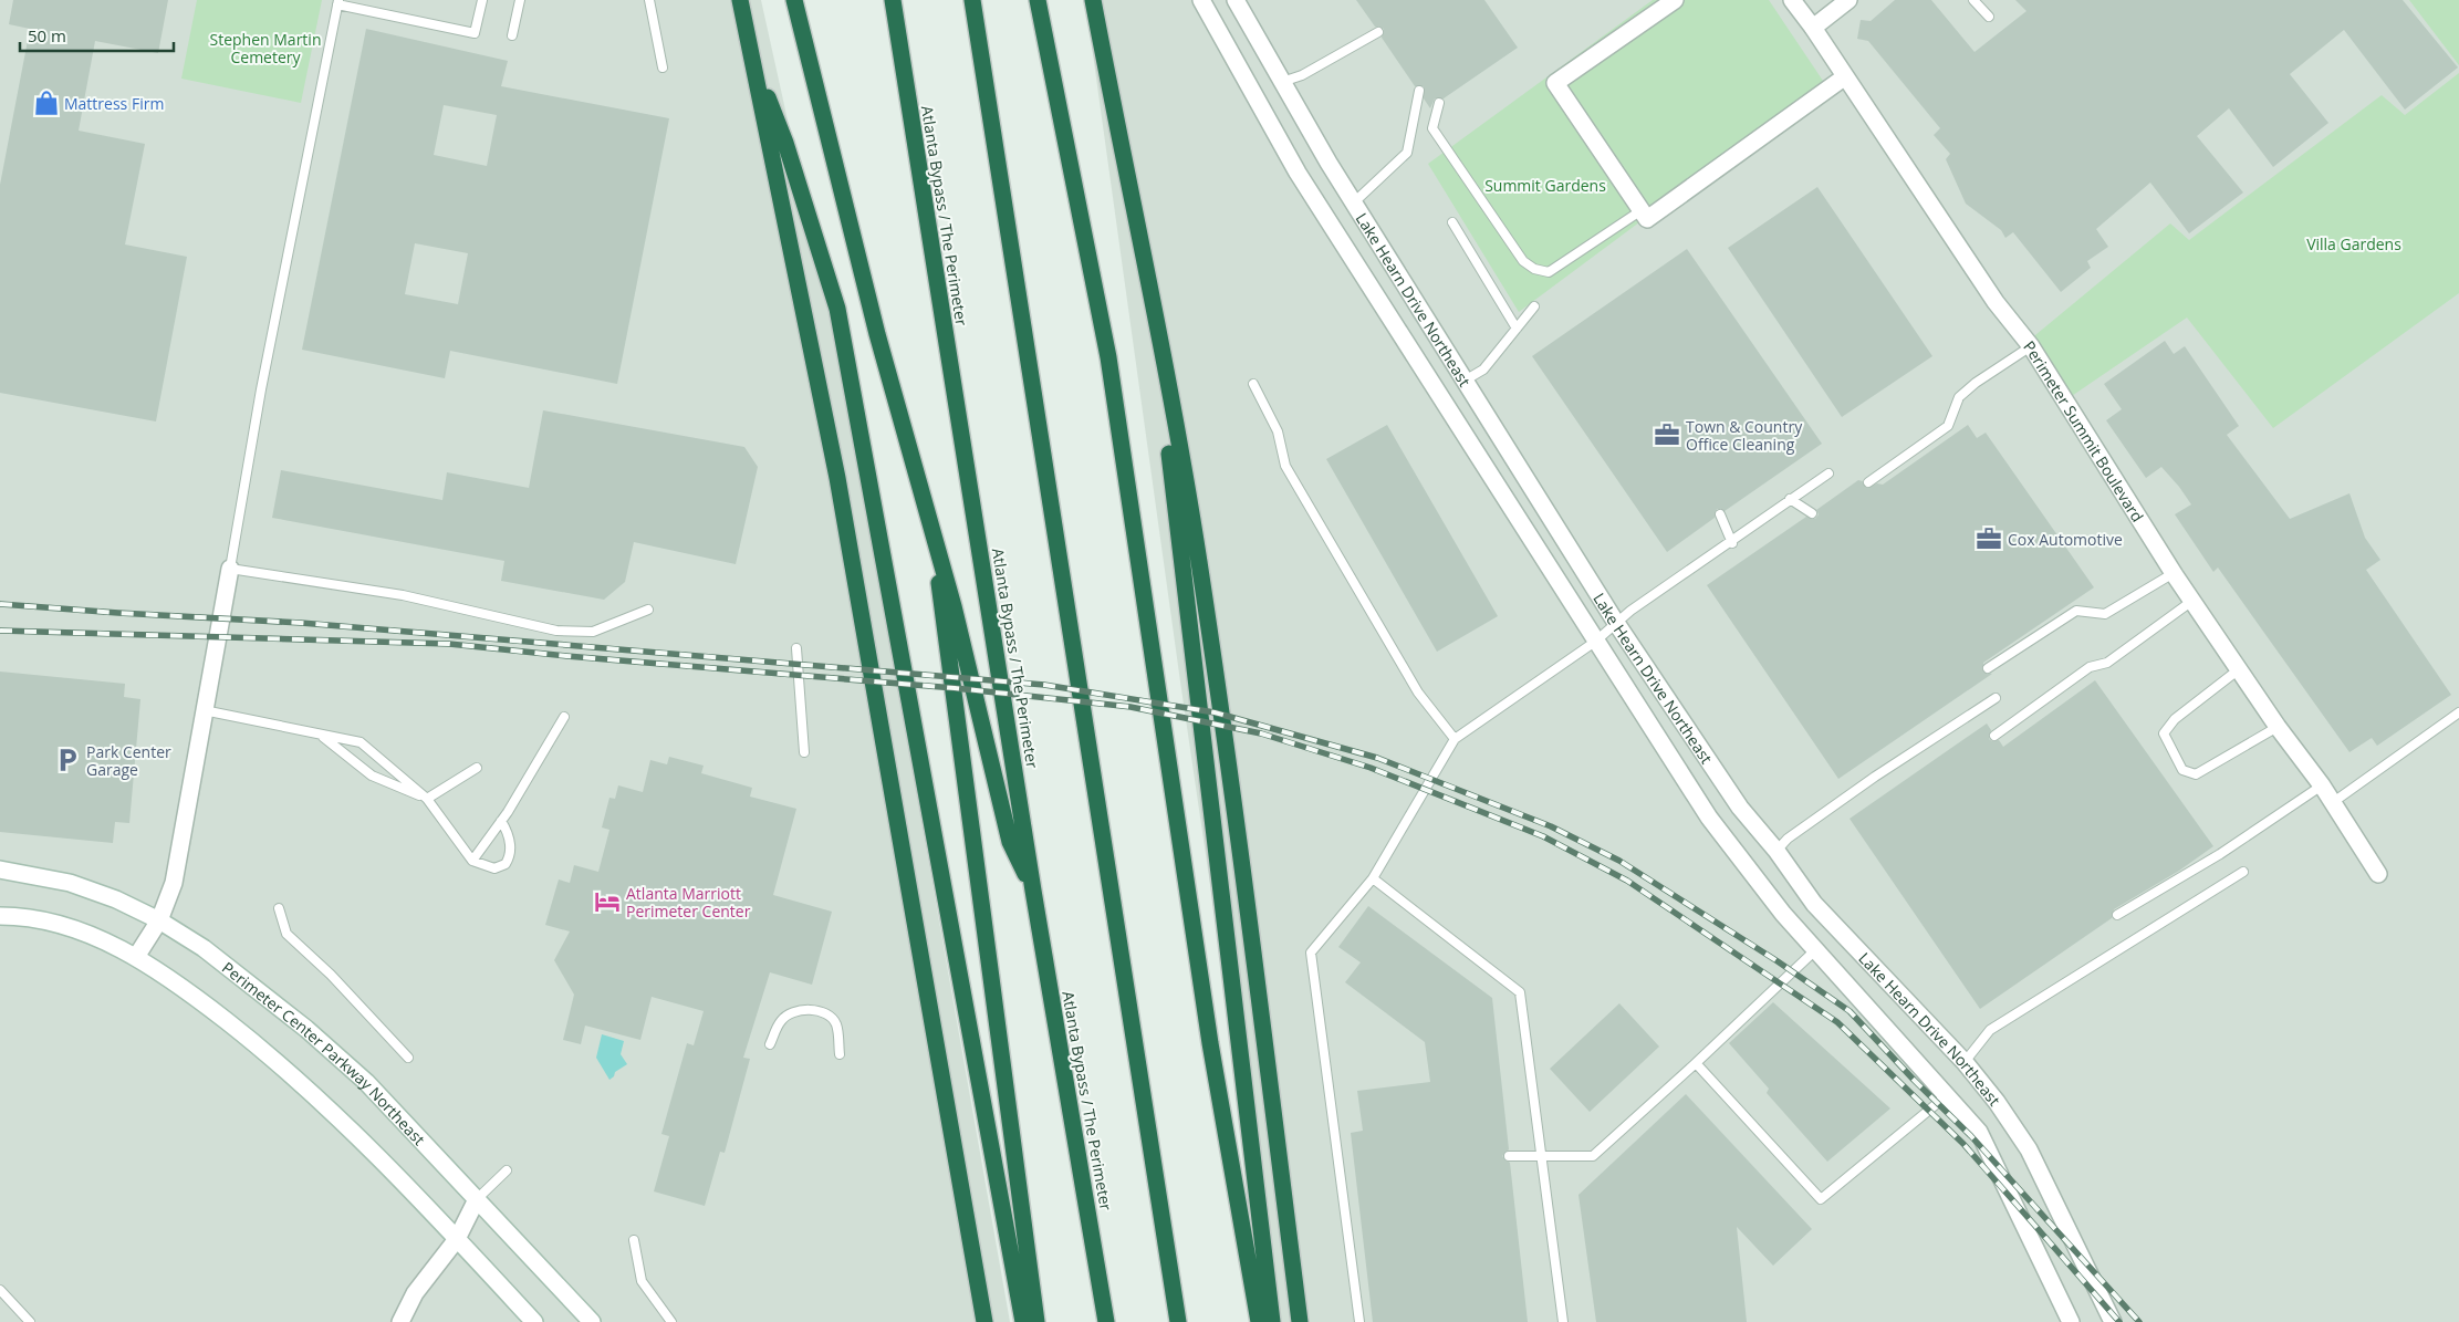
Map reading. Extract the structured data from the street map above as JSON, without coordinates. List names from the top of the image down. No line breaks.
{"streets":{"highway":["Atlanta Bypass / The Perimeter"],"street":["Lake Hearn Drive Northeast","Perimeter Summit Boulevard","Perimeter Center Parkway Northeast"]},"parks":["Stephen Martin Cemetery","Summit Gardens","Villa Gardens"],"places":{"shop":["Mattress Firm"],"office":["Town & Country Office Cleaning","Cox Automotive"],"parking":["Park Center Garage"],"hotel":["Atlanta Marriott Perimeter Center"]},"scale_bar":"50 m"}
